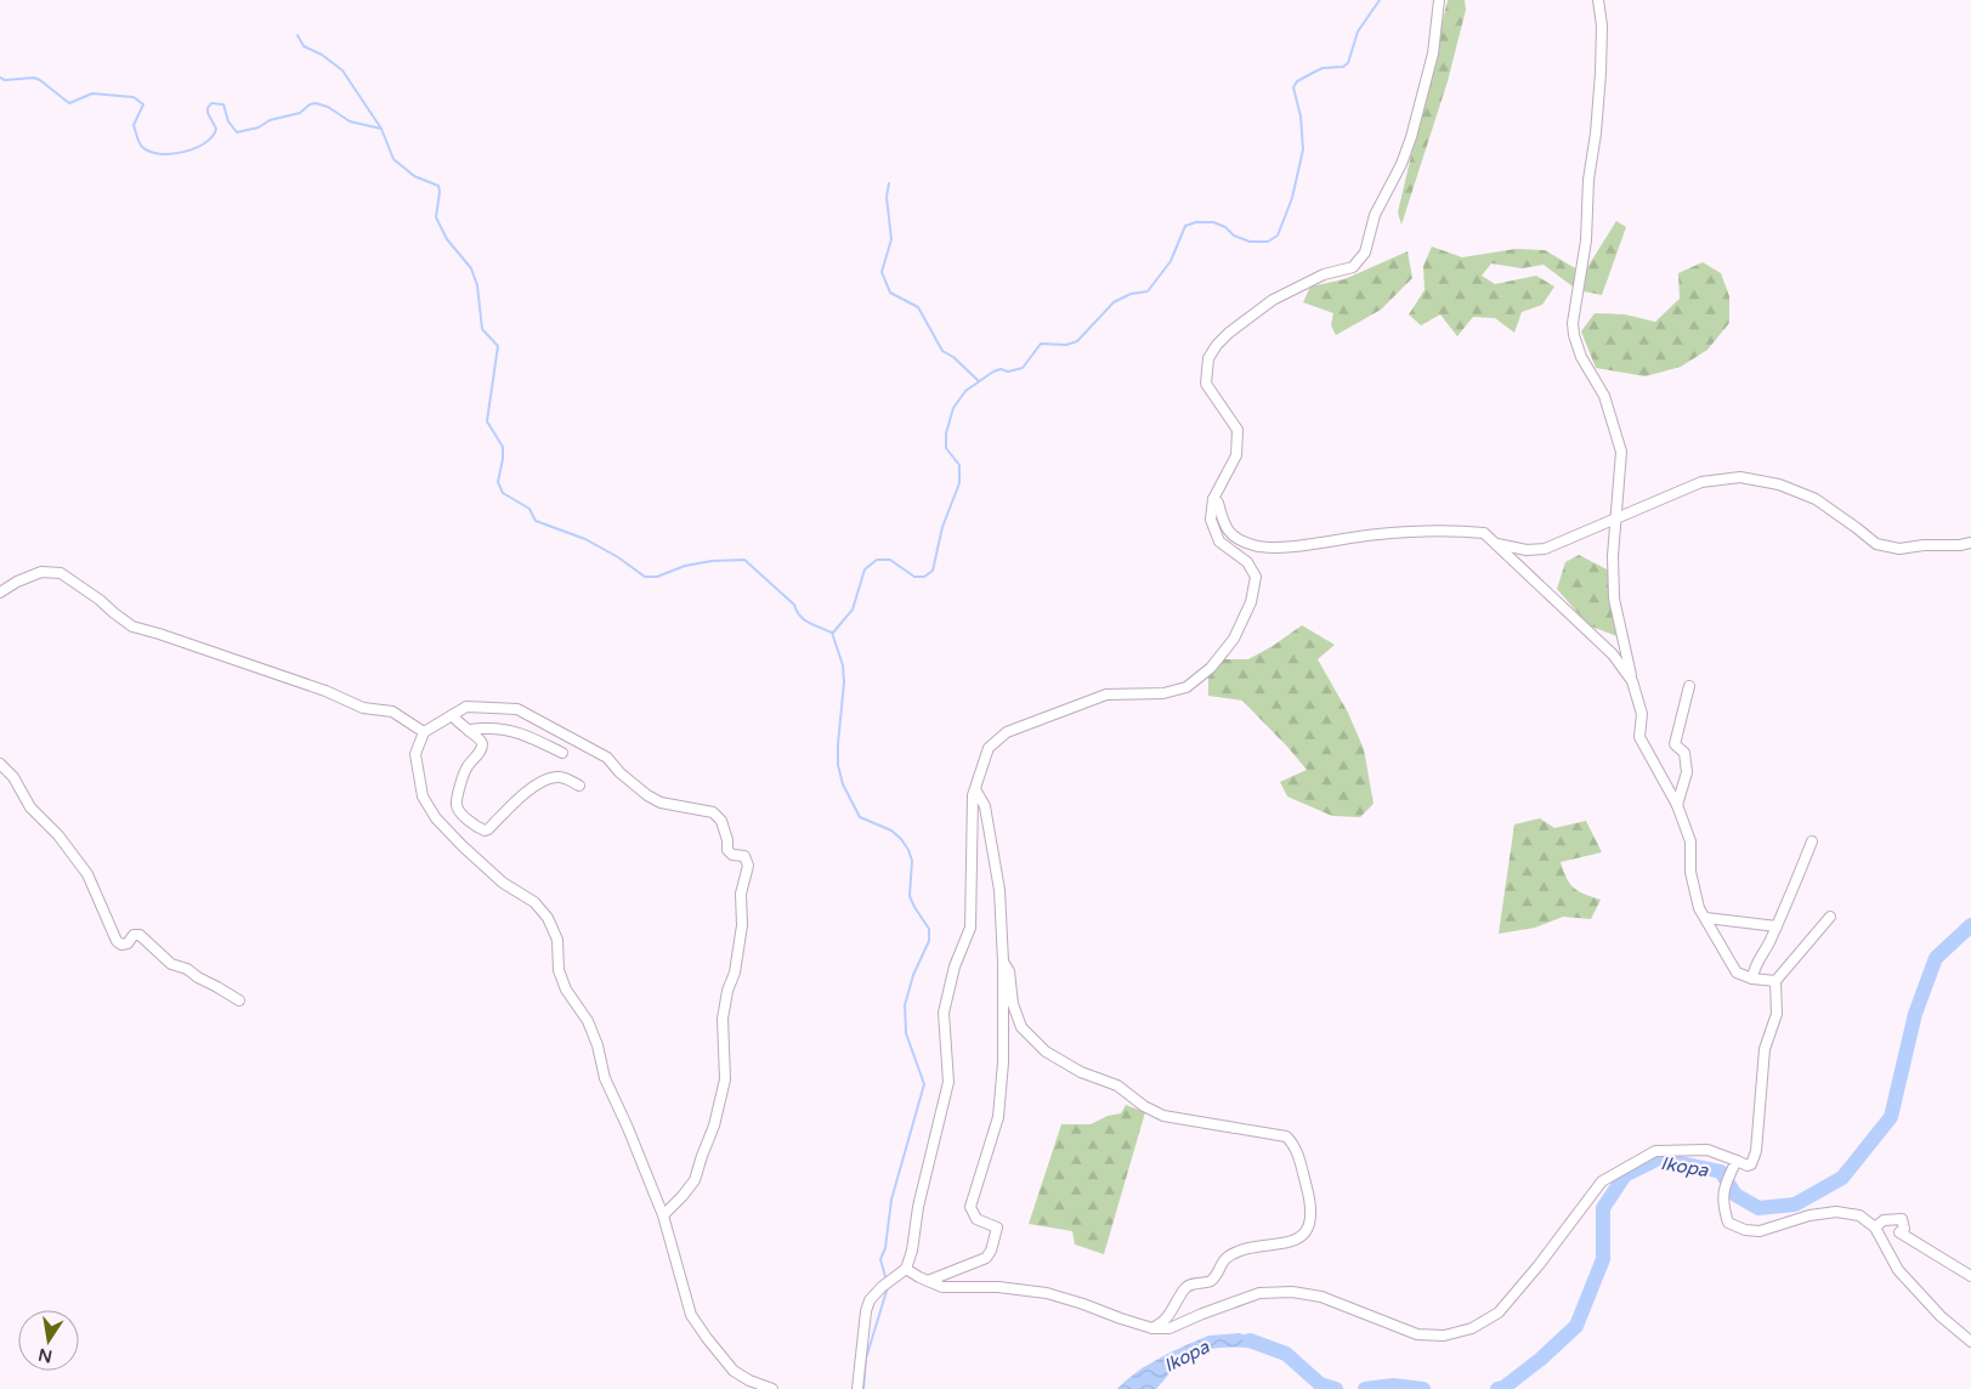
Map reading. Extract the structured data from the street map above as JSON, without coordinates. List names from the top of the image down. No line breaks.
{"water":["Ikopa"],"north":"bottom"}
